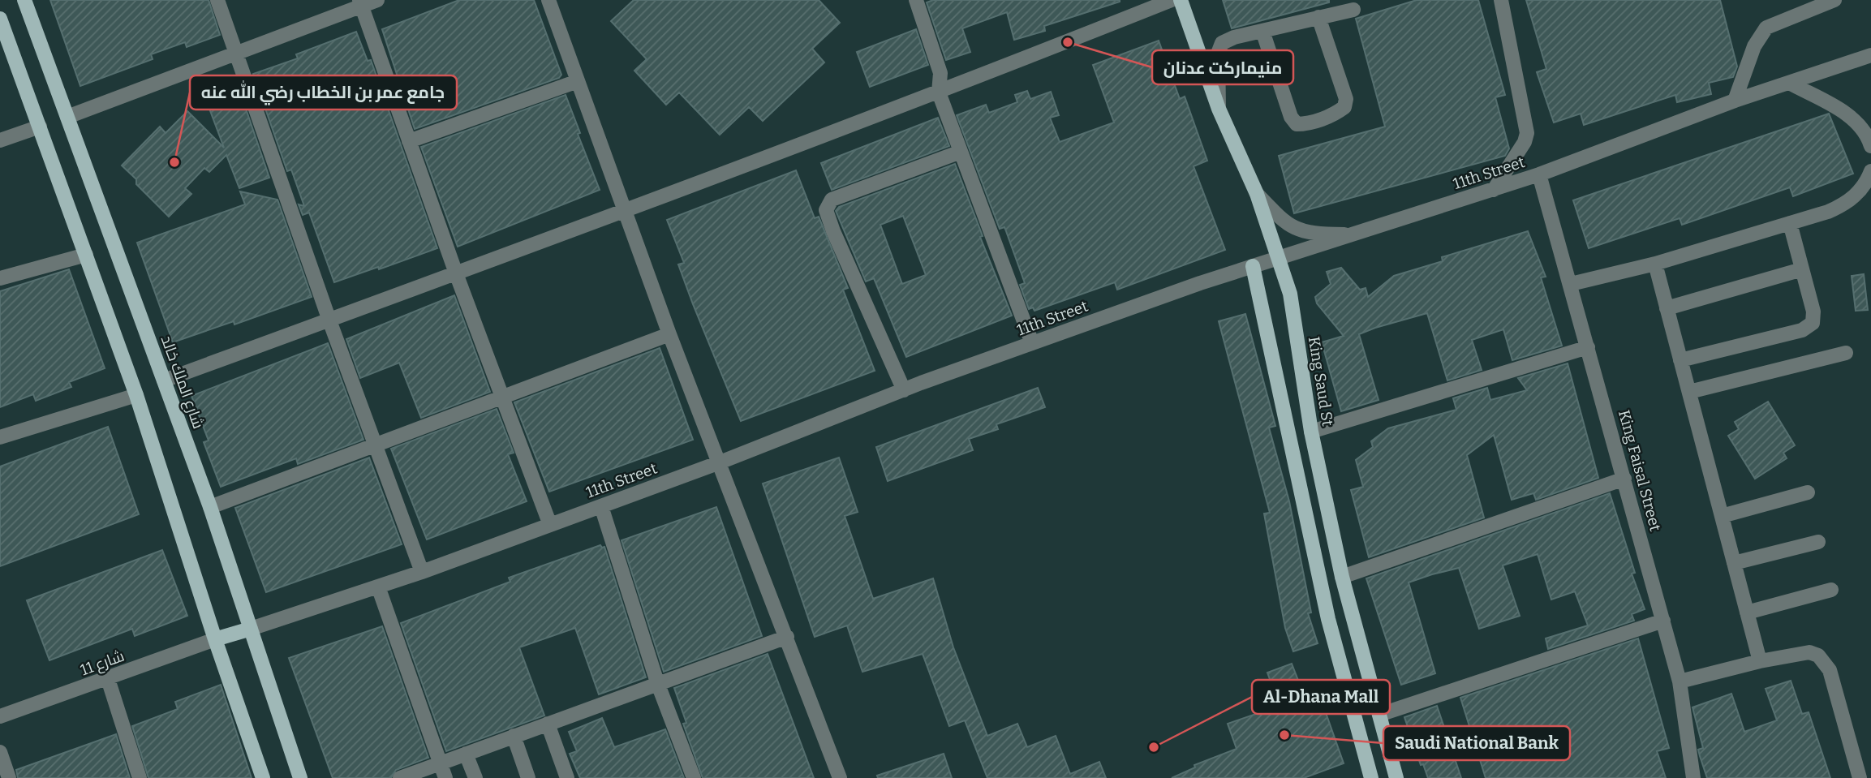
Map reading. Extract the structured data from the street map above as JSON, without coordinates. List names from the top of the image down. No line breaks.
{"streets":{"main road":["King Saud St","شارع الملك خالد"],"street":["11th Street","King Faisal Street","شارع 11"]},"crossings":[["11th Street","King Saud St"],["11th Street","شارع الملك خالد"],["11th Street","King Faisal Street"]],"places":["منيماركت عدنان","جامع عمر بن الخطاب رضي الله عنه","Saudi National Bank","Al-Dhana Mall"]}
